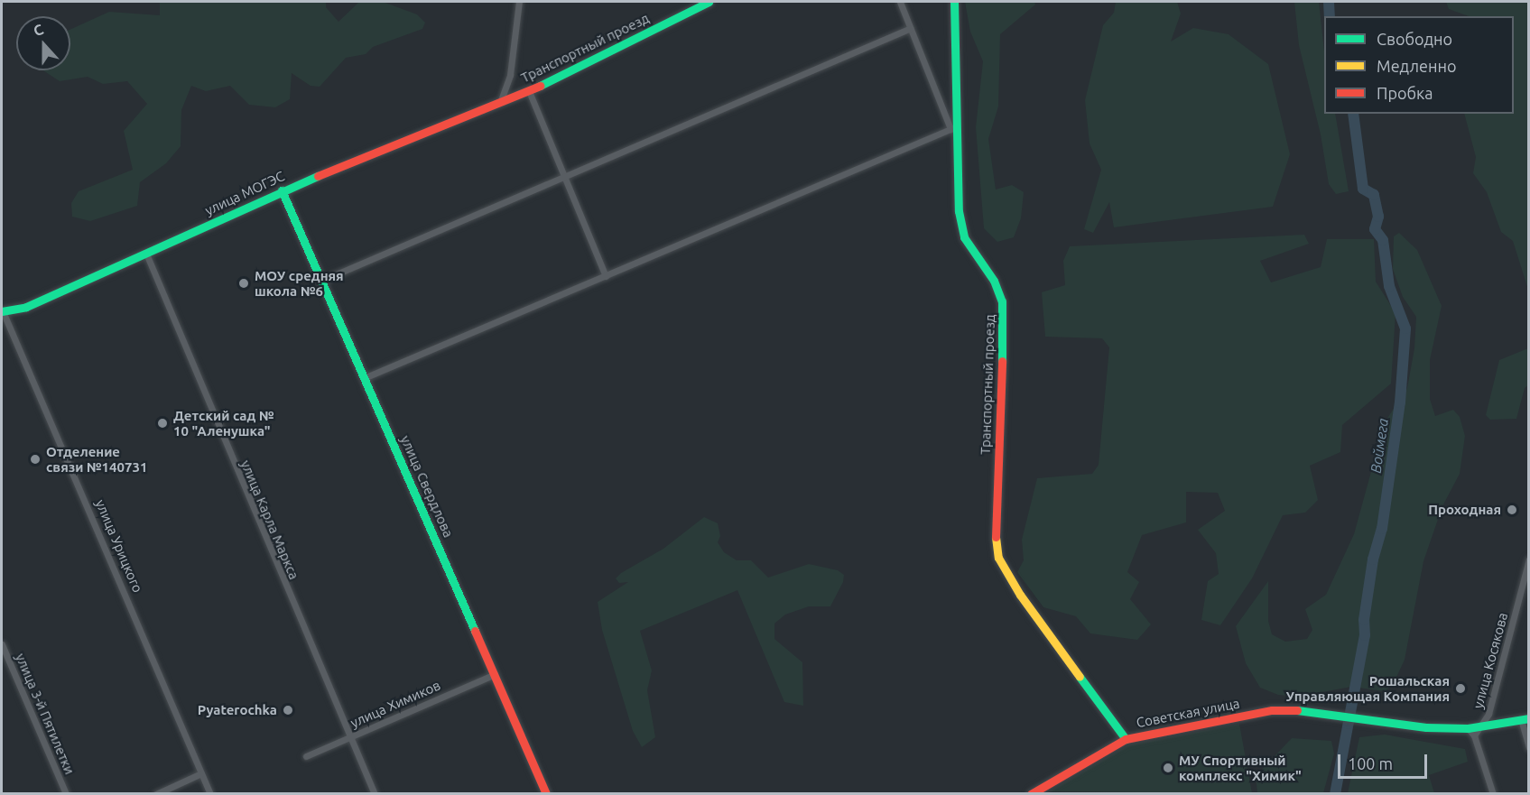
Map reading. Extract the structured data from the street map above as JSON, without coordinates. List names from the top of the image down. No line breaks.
{"streets":{"street":["Транспортный проезд","улица МОГЭС","улица Свердлова","улица Карла Маркса","улица Урицкого","улица Косякова","улица Химиков","Советская улица","улица 3-й Пятилетки"]},"crossings":[["Транспортный проезд","улица МОГЭС"],["Транспортный проезд","Советская улица"],["улица МОГЭС","улица Свердлова"],["улица МОГЭС","улица Карла Маркса"],["улица МОГЭС","улица Урицкого"],["улица Свердлова","улица Химиков"],["улица Карла Маркса","улица Химиков"],["улица Косякова","Советская улица"]],"water":["Воймега"],"places":["МОУ средняя школа №6","Детский сад № 10 \"Аленушка\"","Отделение связи №140731","Проходная","Рошальская Управляющая Компания","Pyaterochka","МУ Спортивный комплекс \"Химик\""],"legend":["Свободно","Медленно","Пробка"],"scale_bar":"100 m","north":"top"}
